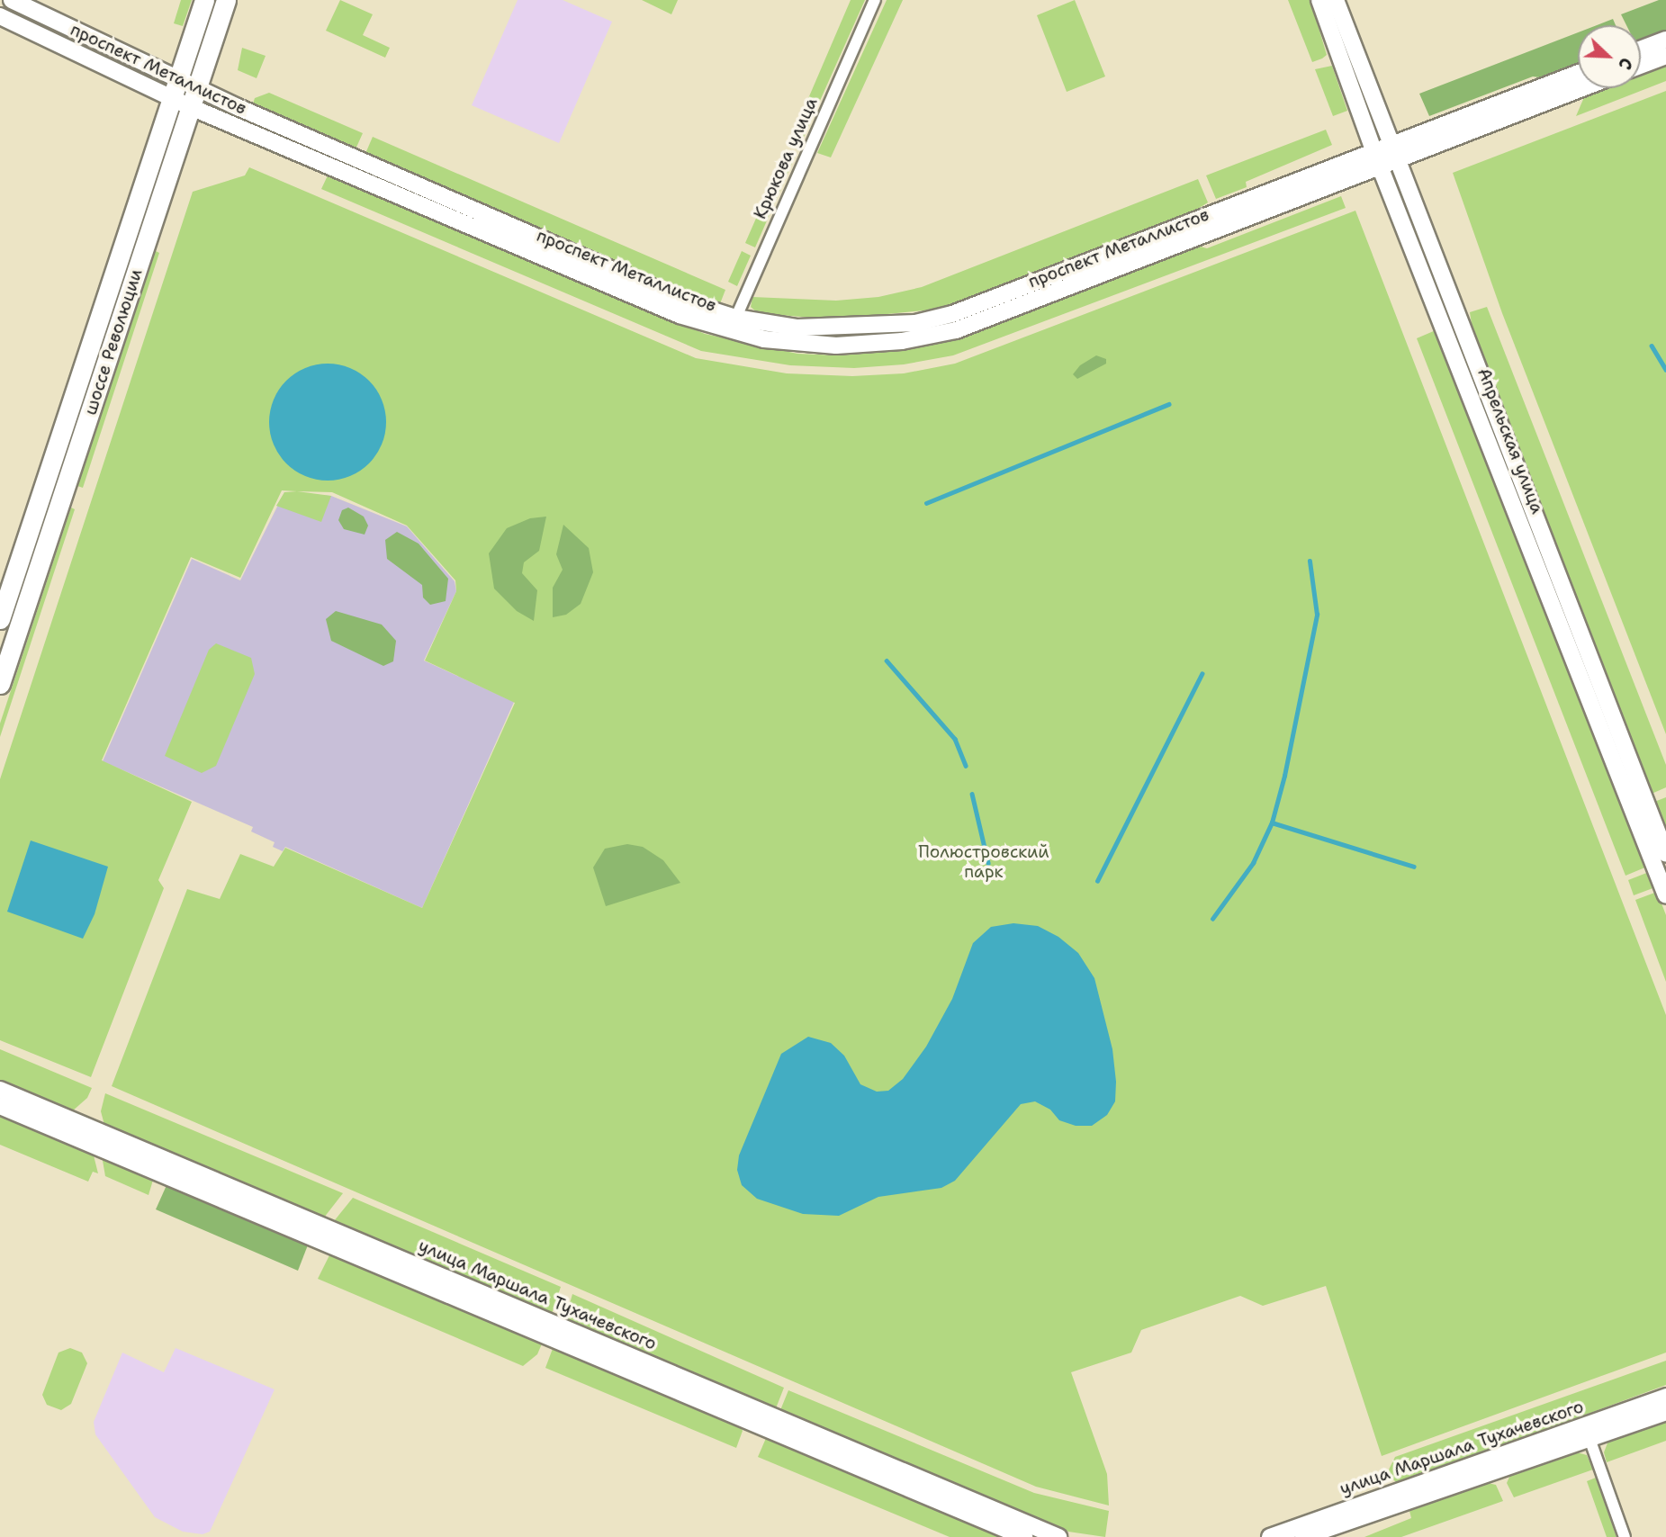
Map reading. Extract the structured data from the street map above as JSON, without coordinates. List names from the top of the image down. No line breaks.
{"streets":{"main road":["шоссе Революции"],"street":["проспект Металлистов","Крюкова улица","Апрельская улица","улица Маршала Тухачевского"]},"crossings":[["проспект Металлистов","Крюкова улица"],["проспект Металлистов","шоссе Революции"],["проспект Металлистов","Апрельская улица"]],"parks":["Полюстровский парк"],"north":"bottom right"}
